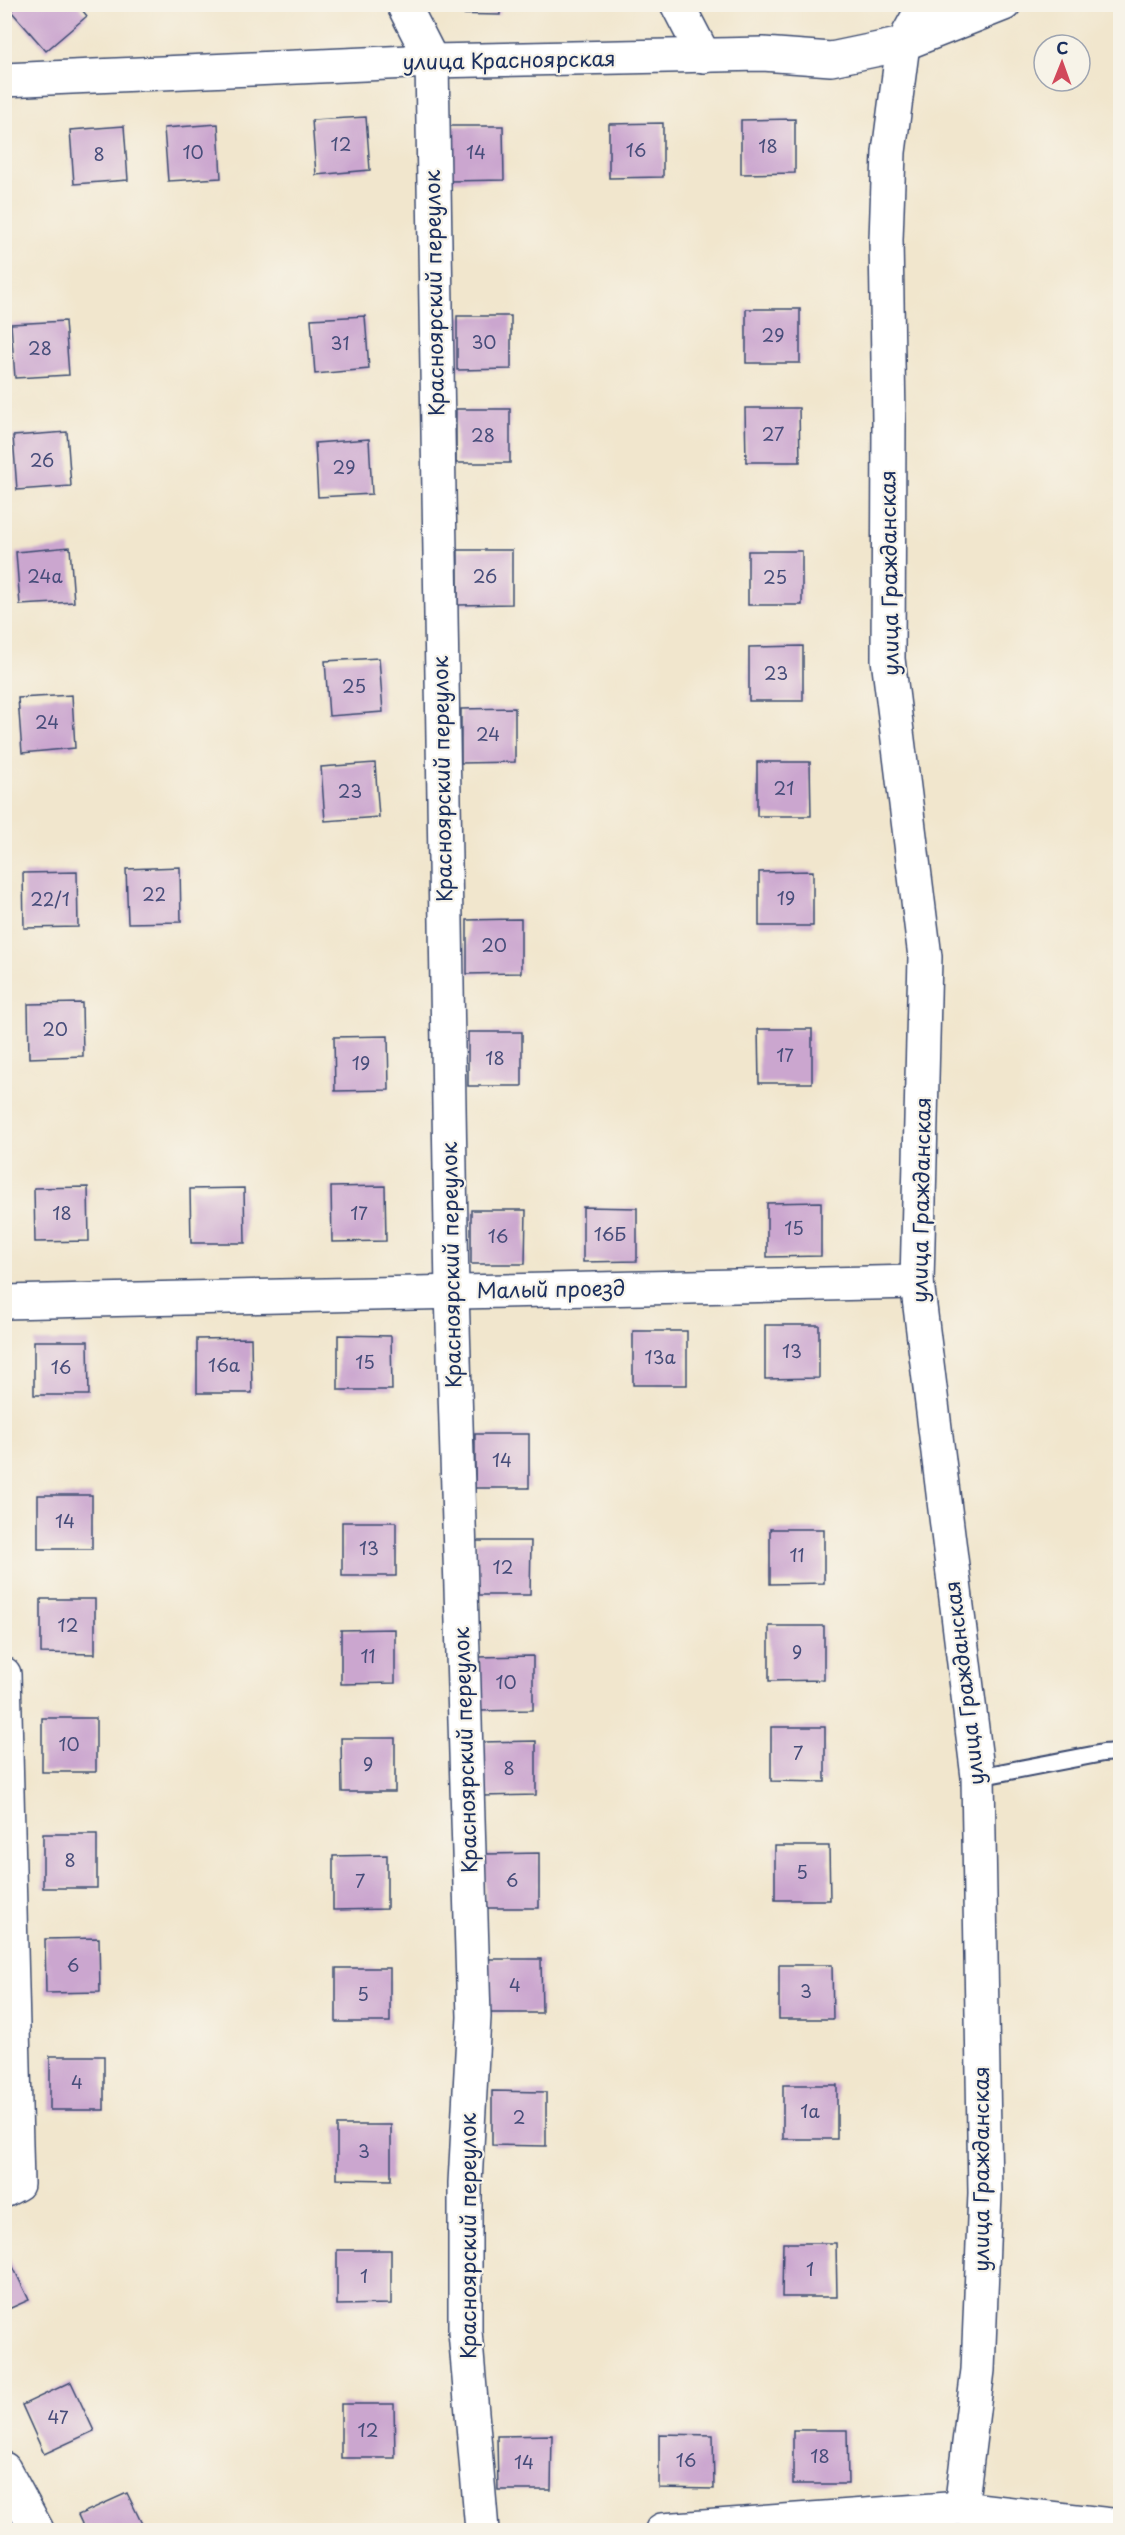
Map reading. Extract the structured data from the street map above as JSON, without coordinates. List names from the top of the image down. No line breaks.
{"streets":{"street":["улица Красноярская","Красноярский переулок","улица Гражданская","Малый проезд"]},"crossings":[["улица Красноярская","Красноярский переулок"],["улица Красноярская","улица Гражданская"],["Красноярский переулок","Малый проезд"],["улица Гражданская","Малый проезд"]],"house_numbers":["12","18","16","10","14","8","29","30","31","28","27","28","26","29","24а","26","25","23","25","24","24","21","23","22","19","22/1","20","20","17","18","19","18","17","15","16Б","16","13","13а","15","16а","16","14","14","13","11","12","12","9","11","10","10","7","9","8","8","5","6","7","6","4","3","5","4","1а","2","3","1","1","47","12","18","16","14"],"north":"top"}
